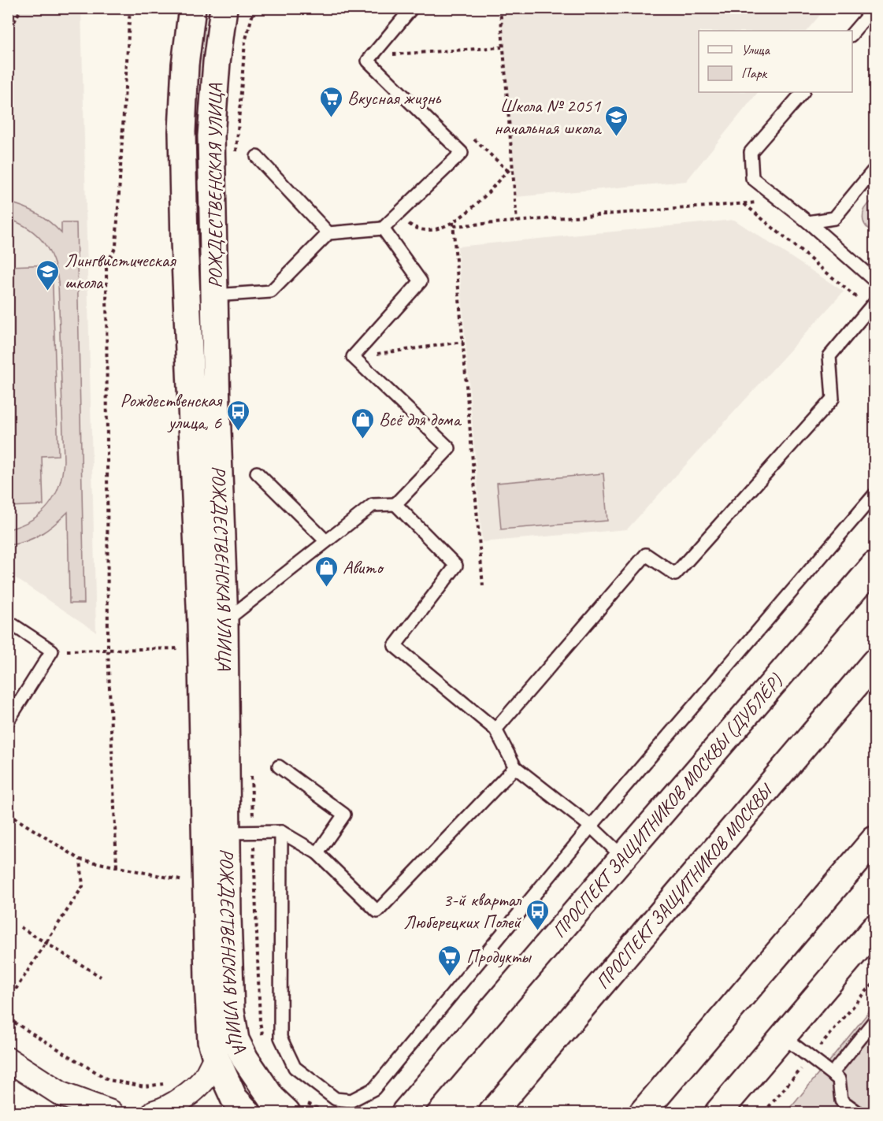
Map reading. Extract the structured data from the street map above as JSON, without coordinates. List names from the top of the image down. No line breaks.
{"streets":{"street":["РОЖДЕСТВЕНСКАЯ УЛИЦА","ПРОСПЕКТ ЗАЩИТНИКОВ МОСКВЫ (ДУБЛЁР)","ПРОСПЕКТ ЗАЩИТНИКОВ МОСКВЫ"]},"places":{"supermarket":["Вкусная жизнь","Продукты"],"school or university":["Школа № 2051 начальная школа","Лингвистическая школа"],"bus stop":["Рождественская улица, 6","3-й квартал Люберецких Полей"],"shop":["Всё для дома","Авито"]},"legend":["Улица","Парк"]}
